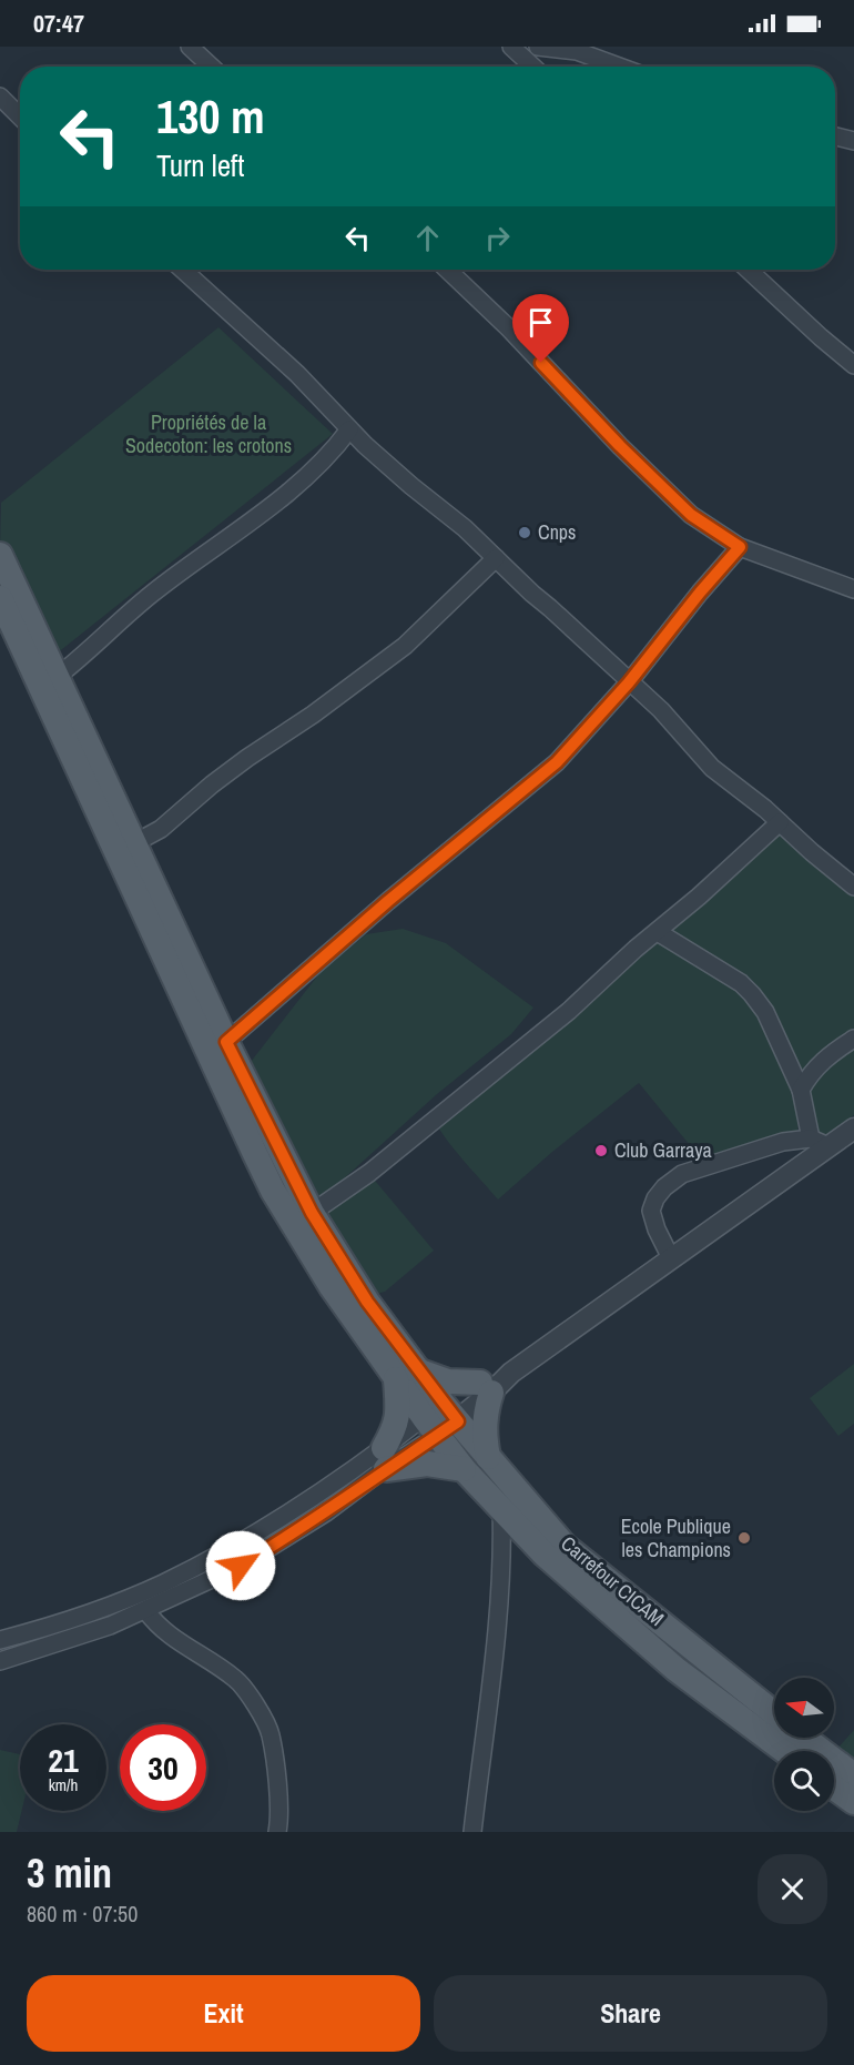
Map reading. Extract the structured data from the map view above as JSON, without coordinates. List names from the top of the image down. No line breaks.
{"streets":{"main road":["Carrefour CICAM"]},"parks":["Propriétés de la Sodecoton: les crotons"],"places":["Cnps","Club Garraya","Ecole Publique les Champions"],"north":"left","page":{"status":"07:47","turn":["130 m","Turn left"],"speed":"21 km/h","limit":"30","heading":["3 min","860 m · 07:50"],"buttons":["Exit","Share"]}}
